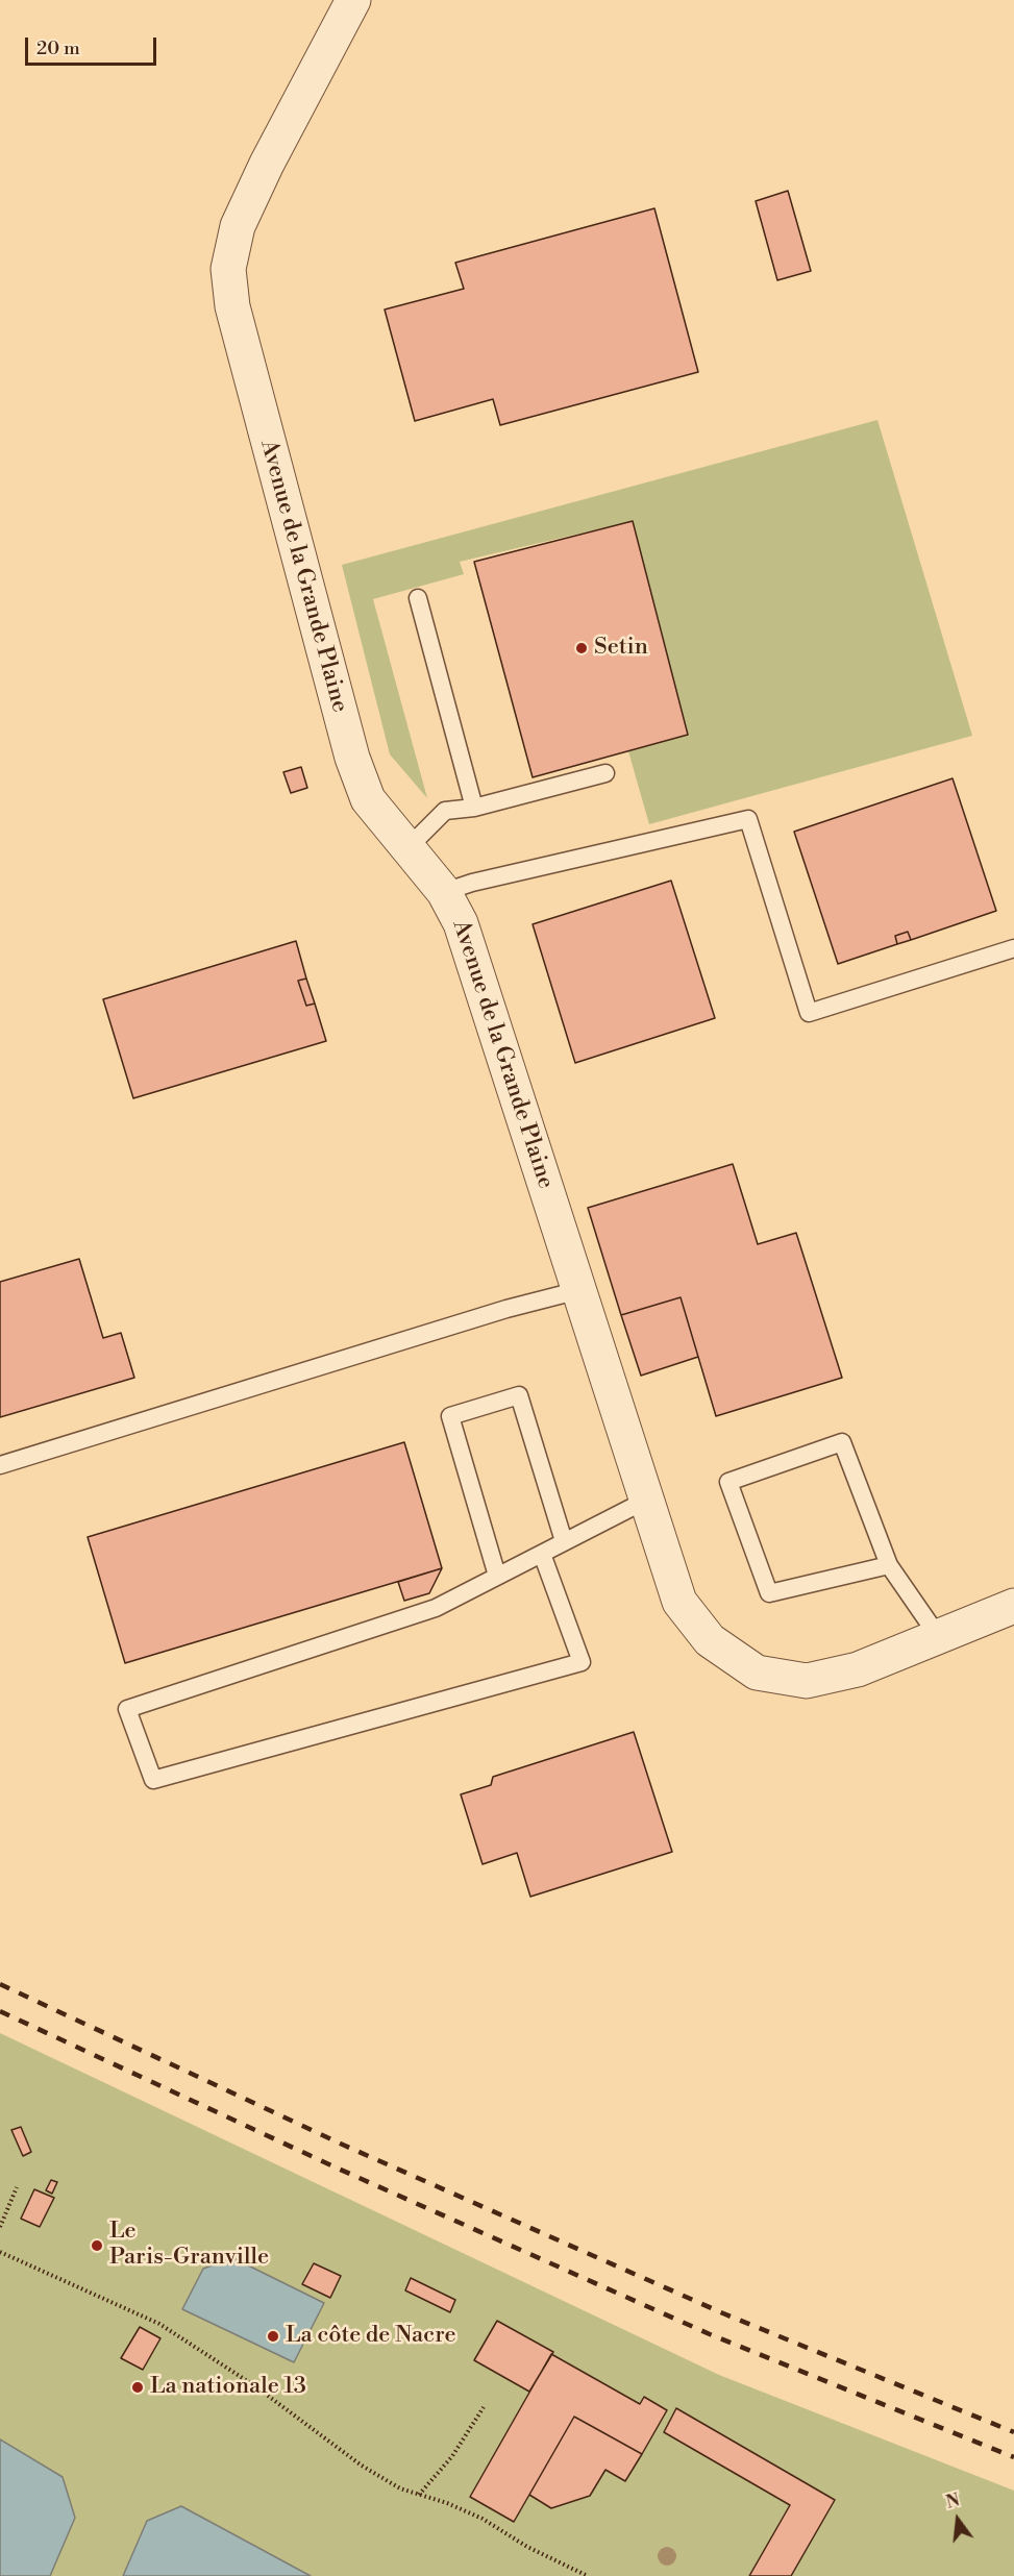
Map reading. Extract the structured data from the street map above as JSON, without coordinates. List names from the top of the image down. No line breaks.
{"streets":{"street":["Avenue de la Grande Plaine"]},"places":["Setin","Le Paris-Granville","La côte de Nacre","La nationale 13"],"scale_bar":"20 m","north":"top"}
